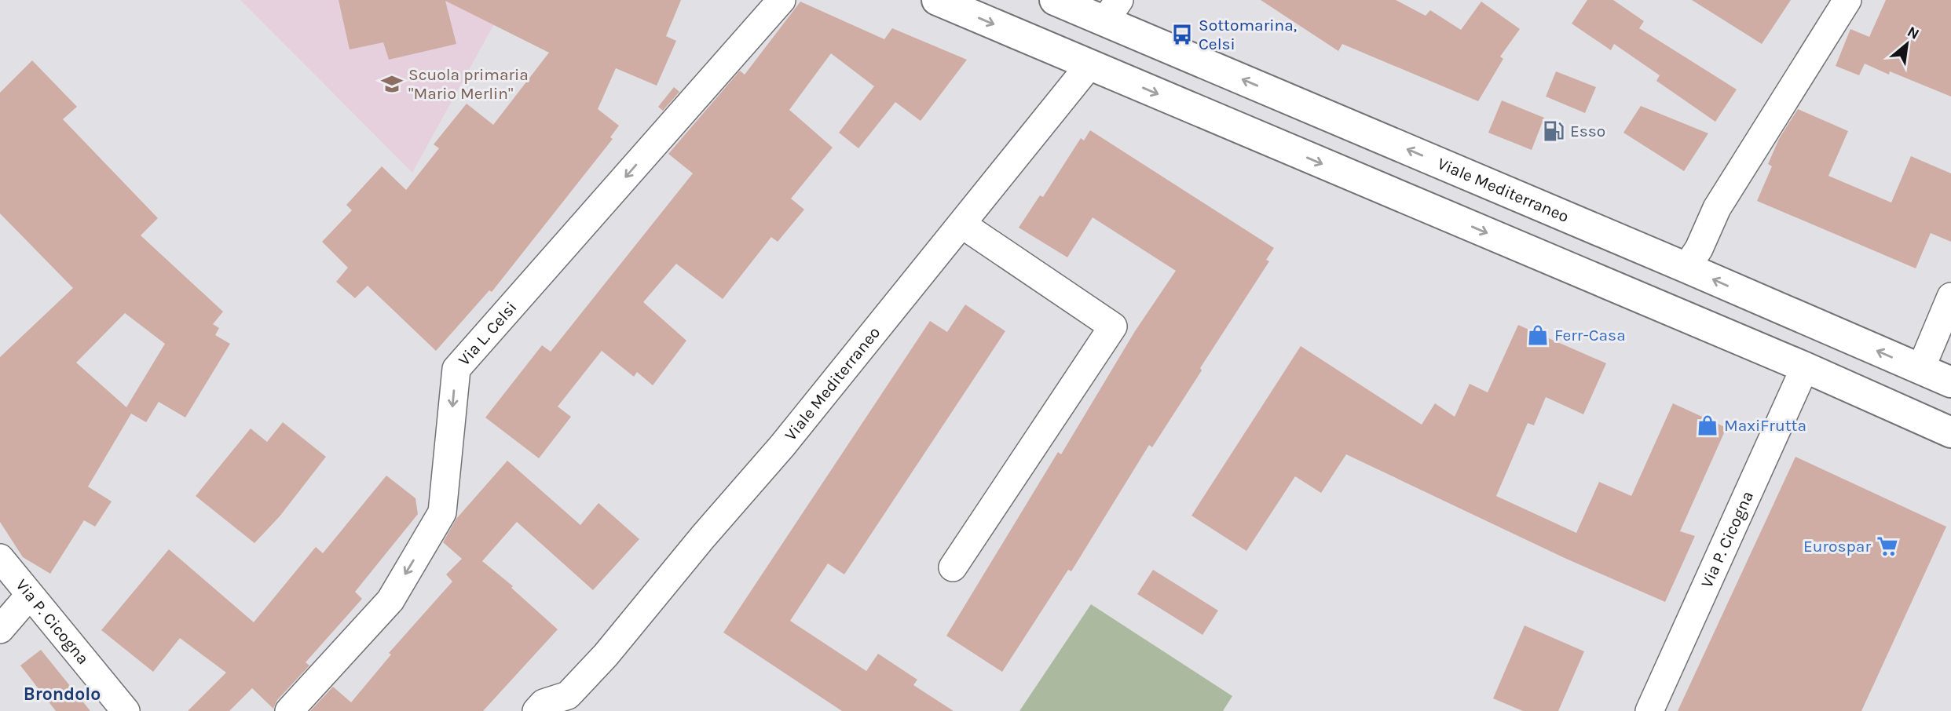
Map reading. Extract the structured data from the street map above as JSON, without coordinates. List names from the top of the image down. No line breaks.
{"streets":{"street":["Viale Mediterraneo","Via L. Celsi","Via P. Cicogna"]},"one_way":["Via L. Celsi"],"districts":["Brondolo"],"places":{"bus stop":["Sottomarina, Celsi"],"school or university":["Scuola primaria \"Mario Merlin\""],"fuel station":["Esso"],"shop":["Ferr-Casa","MaxiFrutta"],"supermarket":["Eurospar"]},"north":"top right"}
